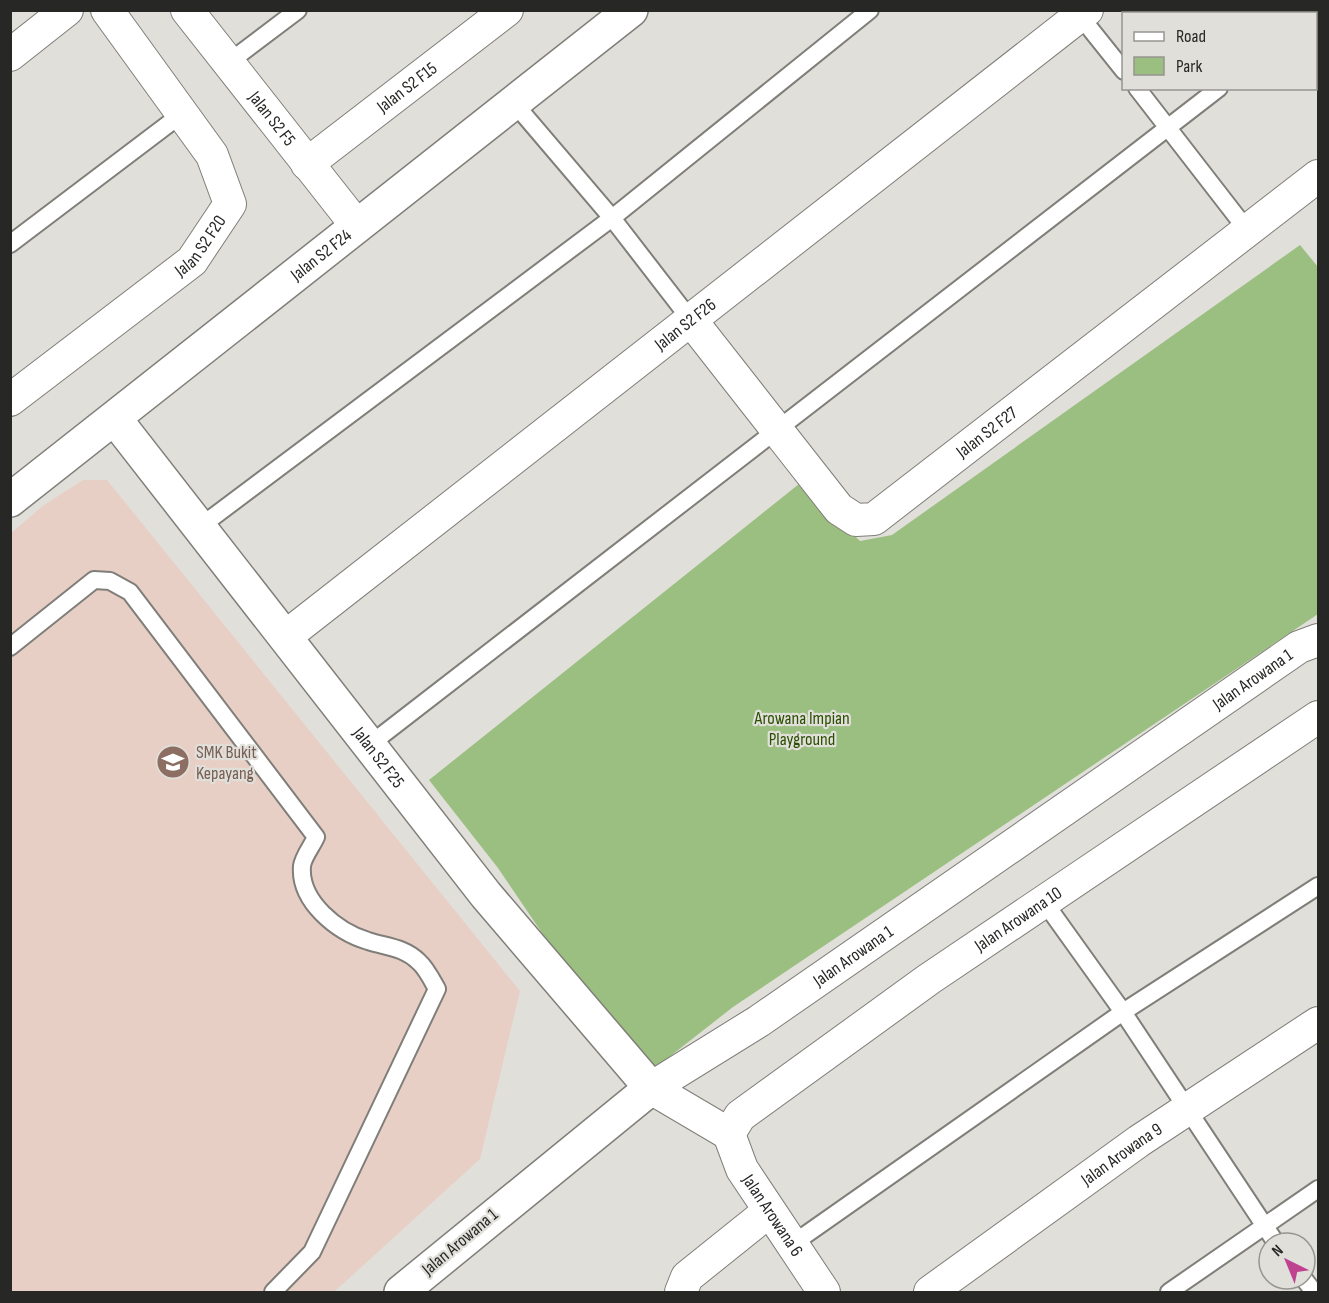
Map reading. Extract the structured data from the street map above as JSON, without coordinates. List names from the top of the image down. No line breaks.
{"streets":{"street":["Jalan S2 F15","Jalan S2 F5","Jalan S2 F20","Jalan S2 F24","Jalan S2 F26","Jalan S2 F27","Jalan Arowana 1","Jalan S2 F25","Jalan Arowana 10","Jalan Arowana 9","Jalan Arowana 6"]},"crossings":[["Jalan S2 F15","Jalan S2 F5"],["Jalan S2 F5","Jalan S2 F24"],["Jalan S2 F24","Jalan S2 F25"],["Jalan S2 F26","Jalan S2 F27"],["Jalan S2 F26","Jalan S2 F25"],["Jalan Arowana 1","Jalan S2 F25"],["Jalan Arowana 10","Jalan Arowana 6"]],"parks":["Arowana Impian Playground"],"places":{"school or university":["SMK Bukit Kepayang"]},"legend":["Road","Park"],"north":"top left"}
